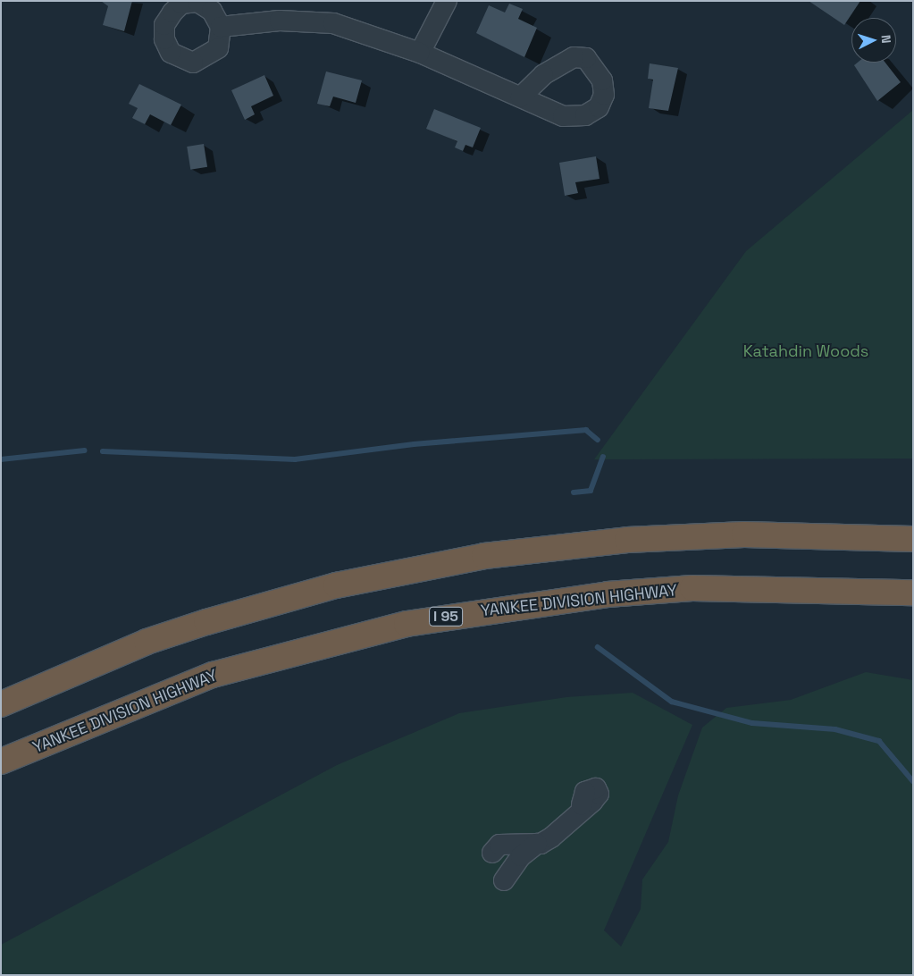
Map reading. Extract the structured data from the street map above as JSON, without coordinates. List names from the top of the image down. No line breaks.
{"streets":{"highway":["YANKEE DIVISION HIGHWAY","I 95"]},"parks":["Katahdin Woods"],"north":"right"}
